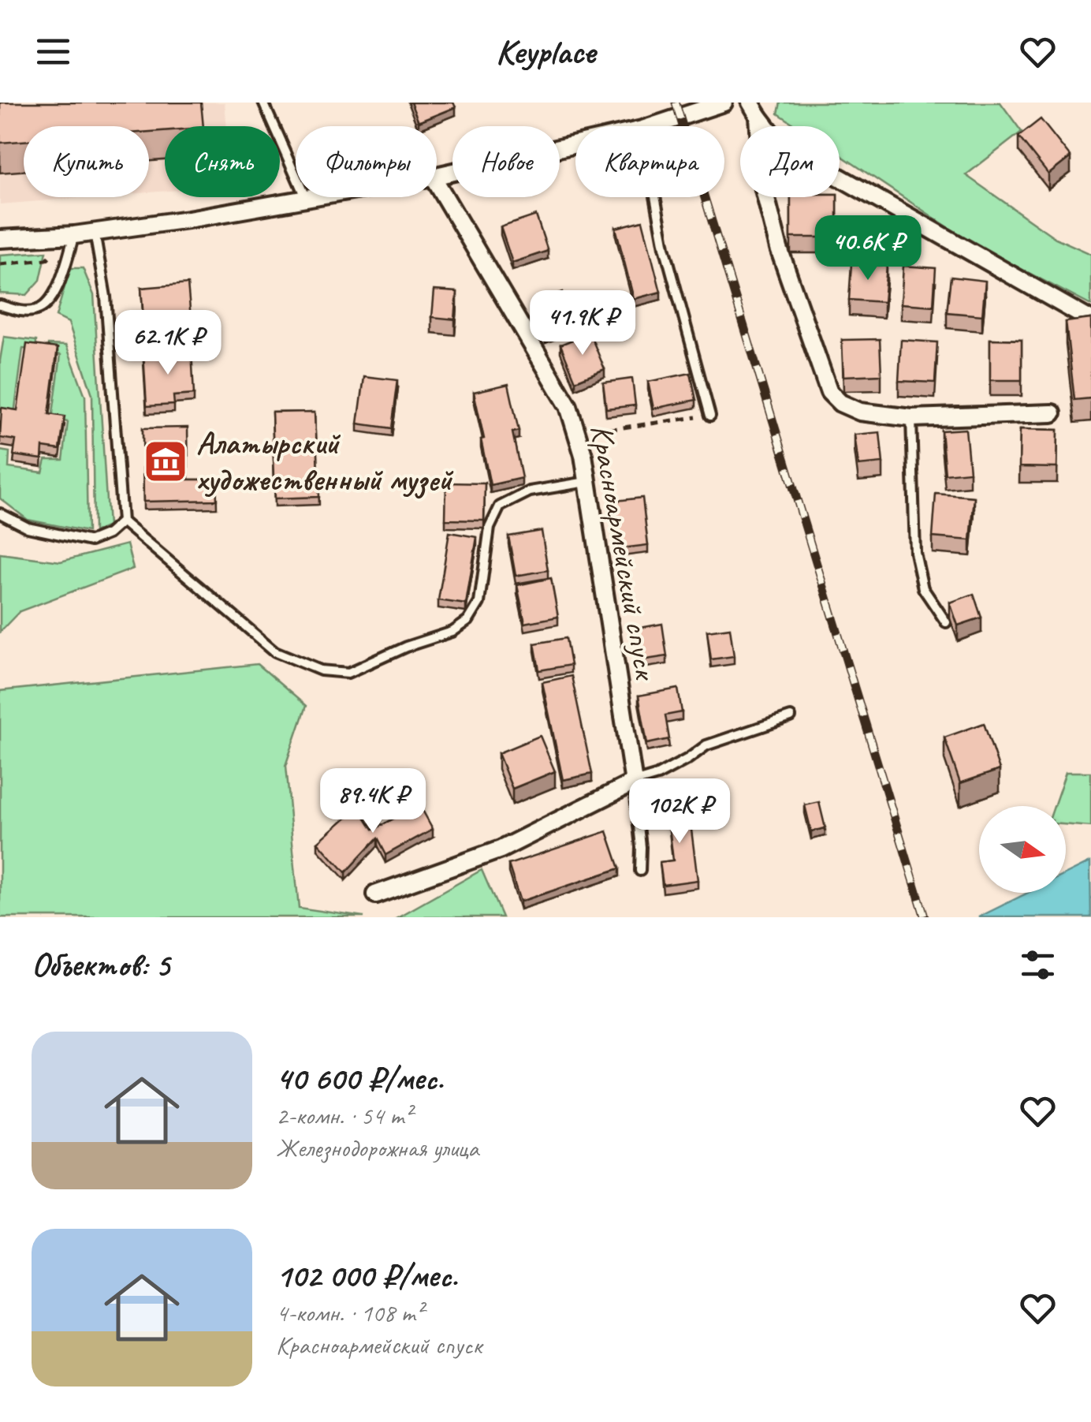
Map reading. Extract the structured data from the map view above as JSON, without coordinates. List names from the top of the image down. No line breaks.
{"streets":{"street":["Красноармейский спуск"]},"places":{"museum":["Алатырский художественный музей"]},"north":"right","page":{"header":"Keyplace","chip":["Купить","Снять","Фильтры","Новое","Квартира","Дом"],"price":["40.6K ₽","41.9K ₽","62.1K ₽","89.4K ₽","102K ₽"],"heading":"Объектов: 5","list":[{"name":"40 600 ₽/мес.","note":"2-комн. · 54 m² · Железнодорожная улица"},{"name":"102 000 ₽/мес.","note":"4-комн. · 108 m² · Красноармейский спуск"}]}}
